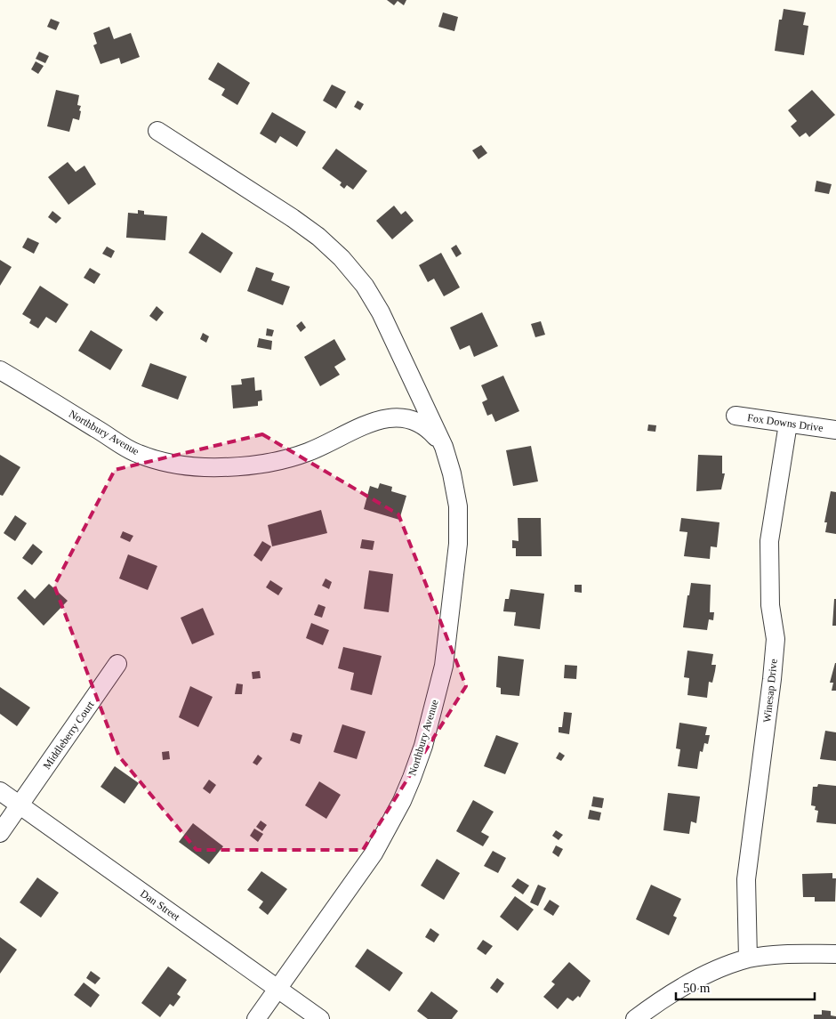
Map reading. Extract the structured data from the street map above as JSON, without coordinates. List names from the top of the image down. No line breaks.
{"streets":{"street":["Fox Downs Drive","Northbury Avenue","Winesap Drive","Middleberry Court","Dan Street"]},"crossings":[["Fox Downs Drive","Winesap Drive"],["Northbury Avenue","Dan Street"],["Middleberry Court","Dan Street"]],"scale_bar":"50 m"}
